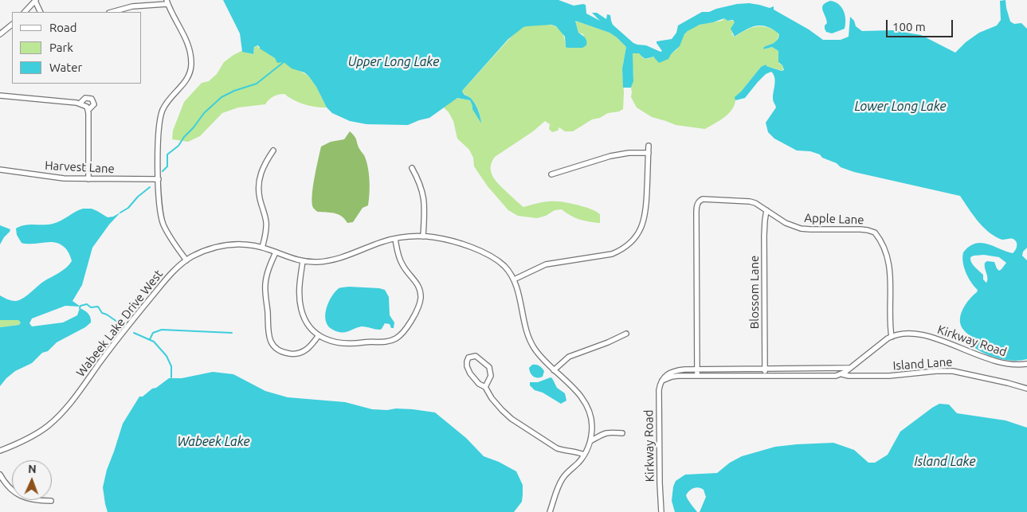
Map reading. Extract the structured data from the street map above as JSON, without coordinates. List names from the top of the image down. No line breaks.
{"streets":{"street":["Harvest Lane","Apple Lane","Blossom Lane","Wabeek Lake Drive West","Kirkway Road","Island Lane"]},"crossings":[["Apple Lane","Blossom Lane"],["Apple Lane","Kirkway Road"]],"water":["Upper Long Lake","Lower Long Lake","Wabeek Lake","Island Lake"],"legend":["Road","Park","Water"],"scale_bar":"100 m","north":"top"}
